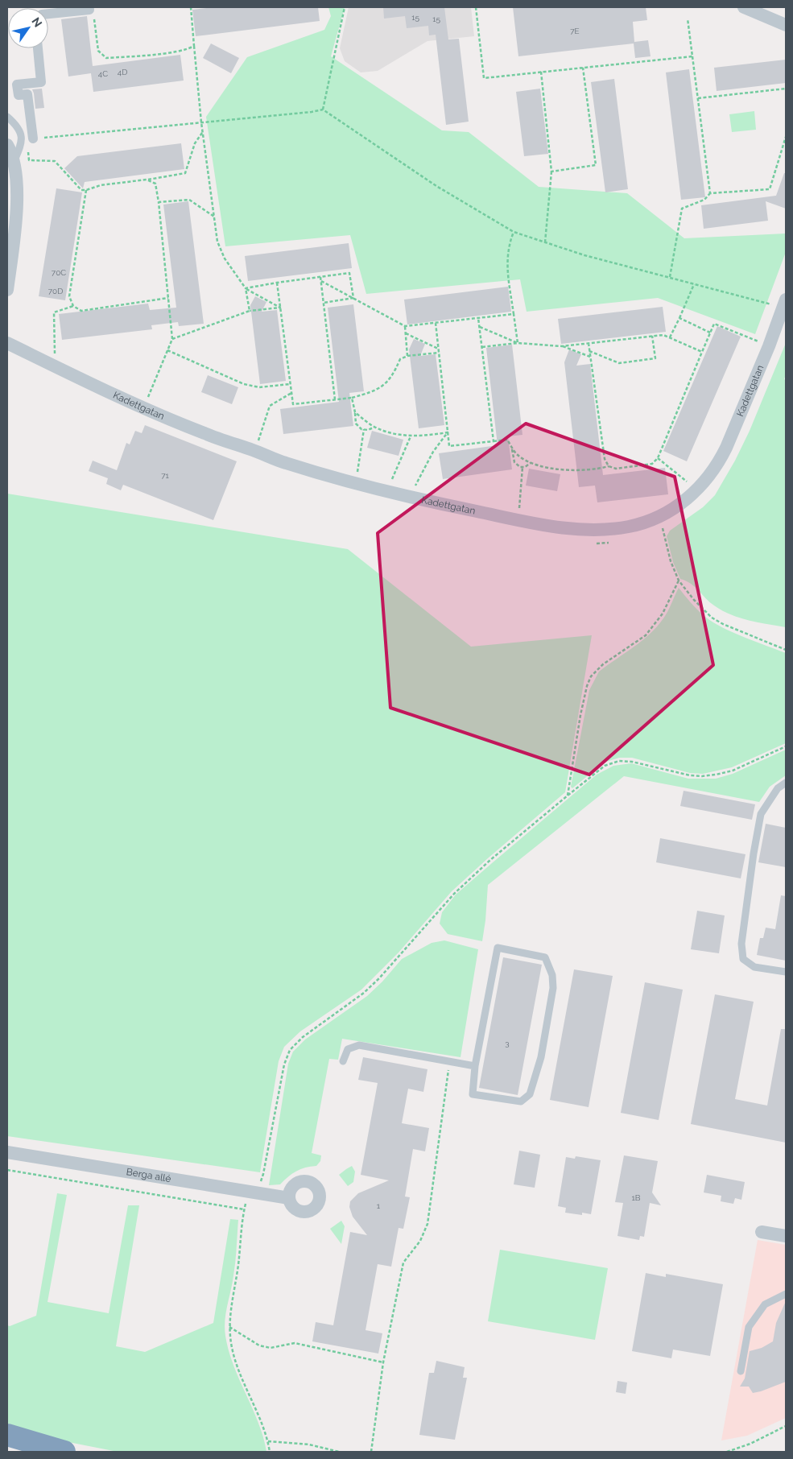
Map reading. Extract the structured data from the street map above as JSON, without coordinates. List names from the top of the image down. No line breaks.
{"streets":{"street":["Kadettgatan","Berga allé"]},"house_numbers":["15","15","7E","4D","4C","70C","70D","71","3","1B","1"],"north":"top right"}
